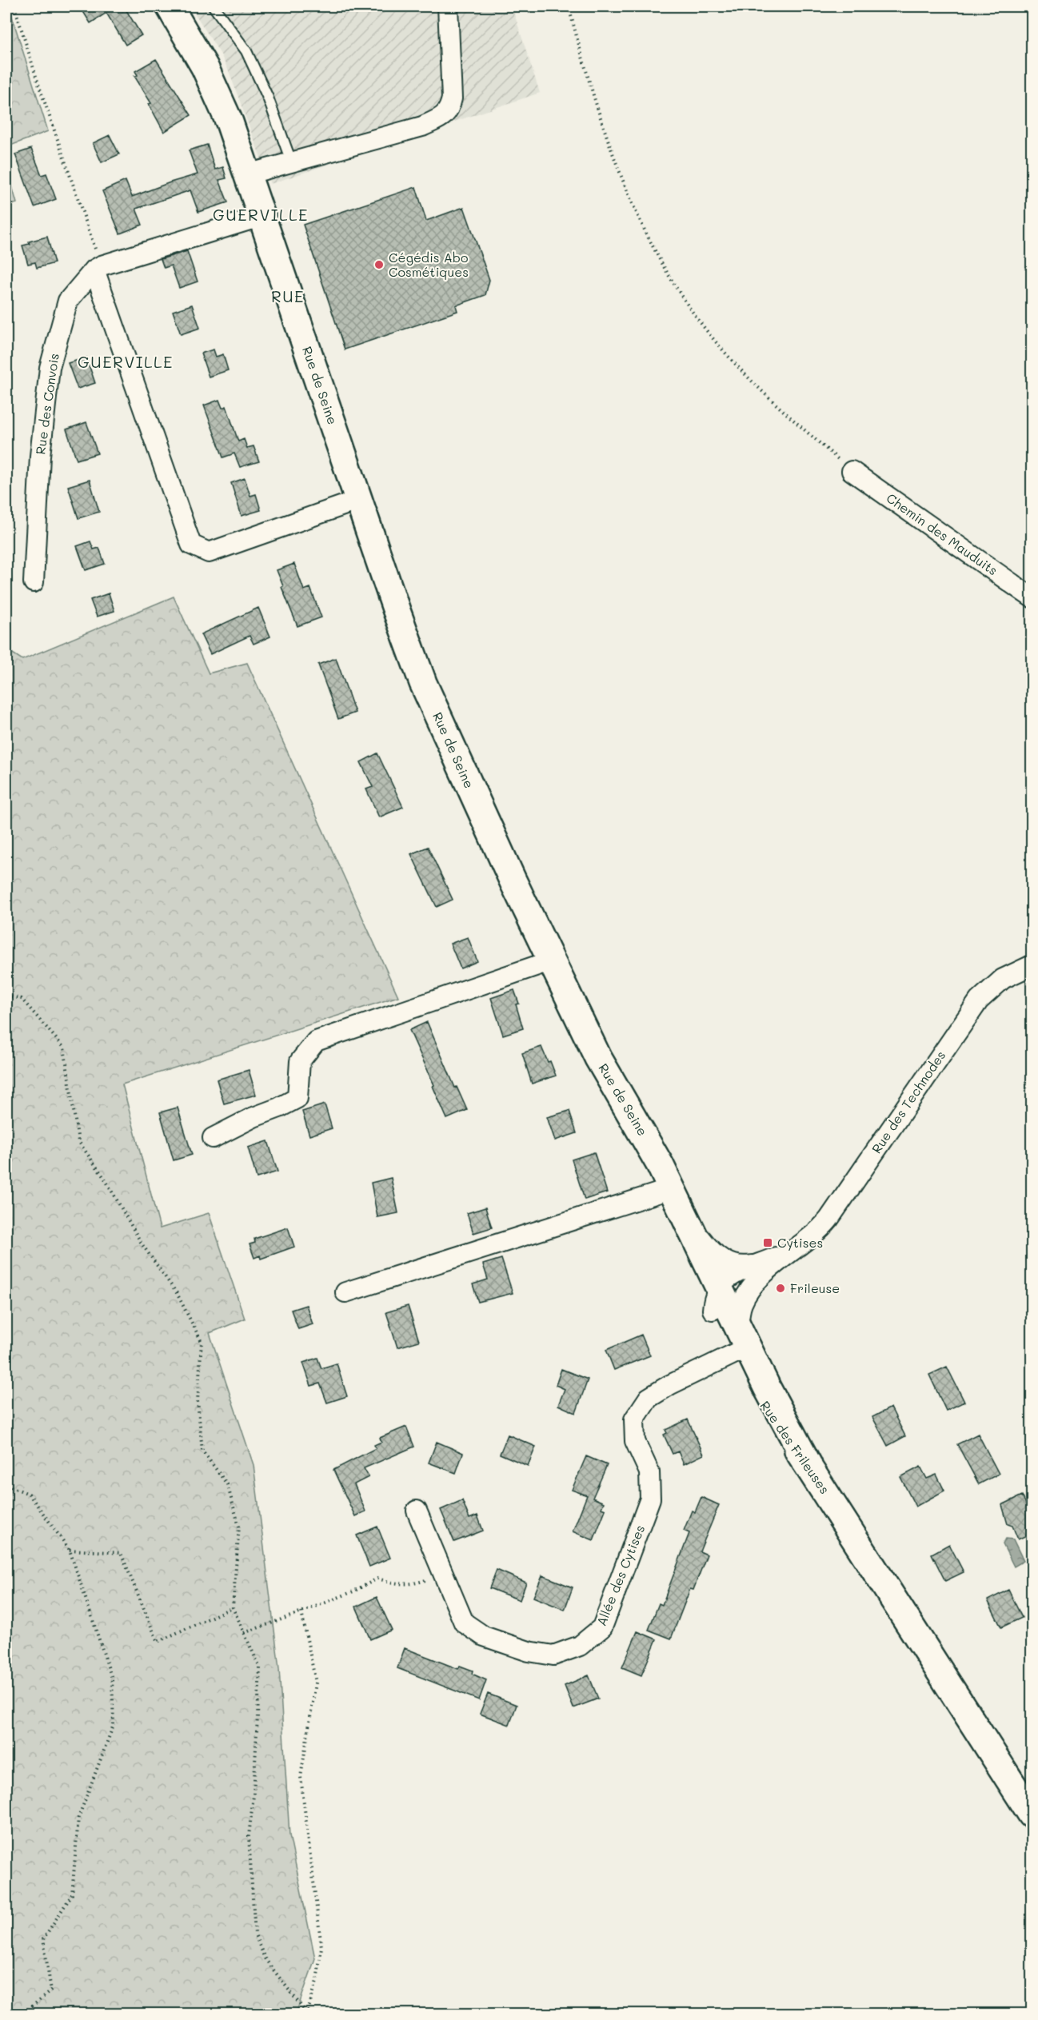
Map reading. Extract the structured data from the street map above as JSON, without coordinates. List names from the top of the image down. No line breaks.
{"streets":{"street":["Rue de Seine","Rue des Convois","Chemin des Mauduits","Rue des Technodes","Rue des Frileuses","Allée des Cytises"]},"crossings":[["Rue de Seine","Rue des Technodes"],["Rue de Seine","Rue des Frileuses"],["Rue des Technodes","Rue des Frileuses"],["Rue des Technodes","Allée des Cytises"],["Rue des Frileuses","Allée des Cytises"]],"districts":["GUERVILLE","RUE","GUERVILLE"],"places":{"other":["Cégédis Abo Cosmétiques","Frileuse"],"transit":["Cytises"]}}
